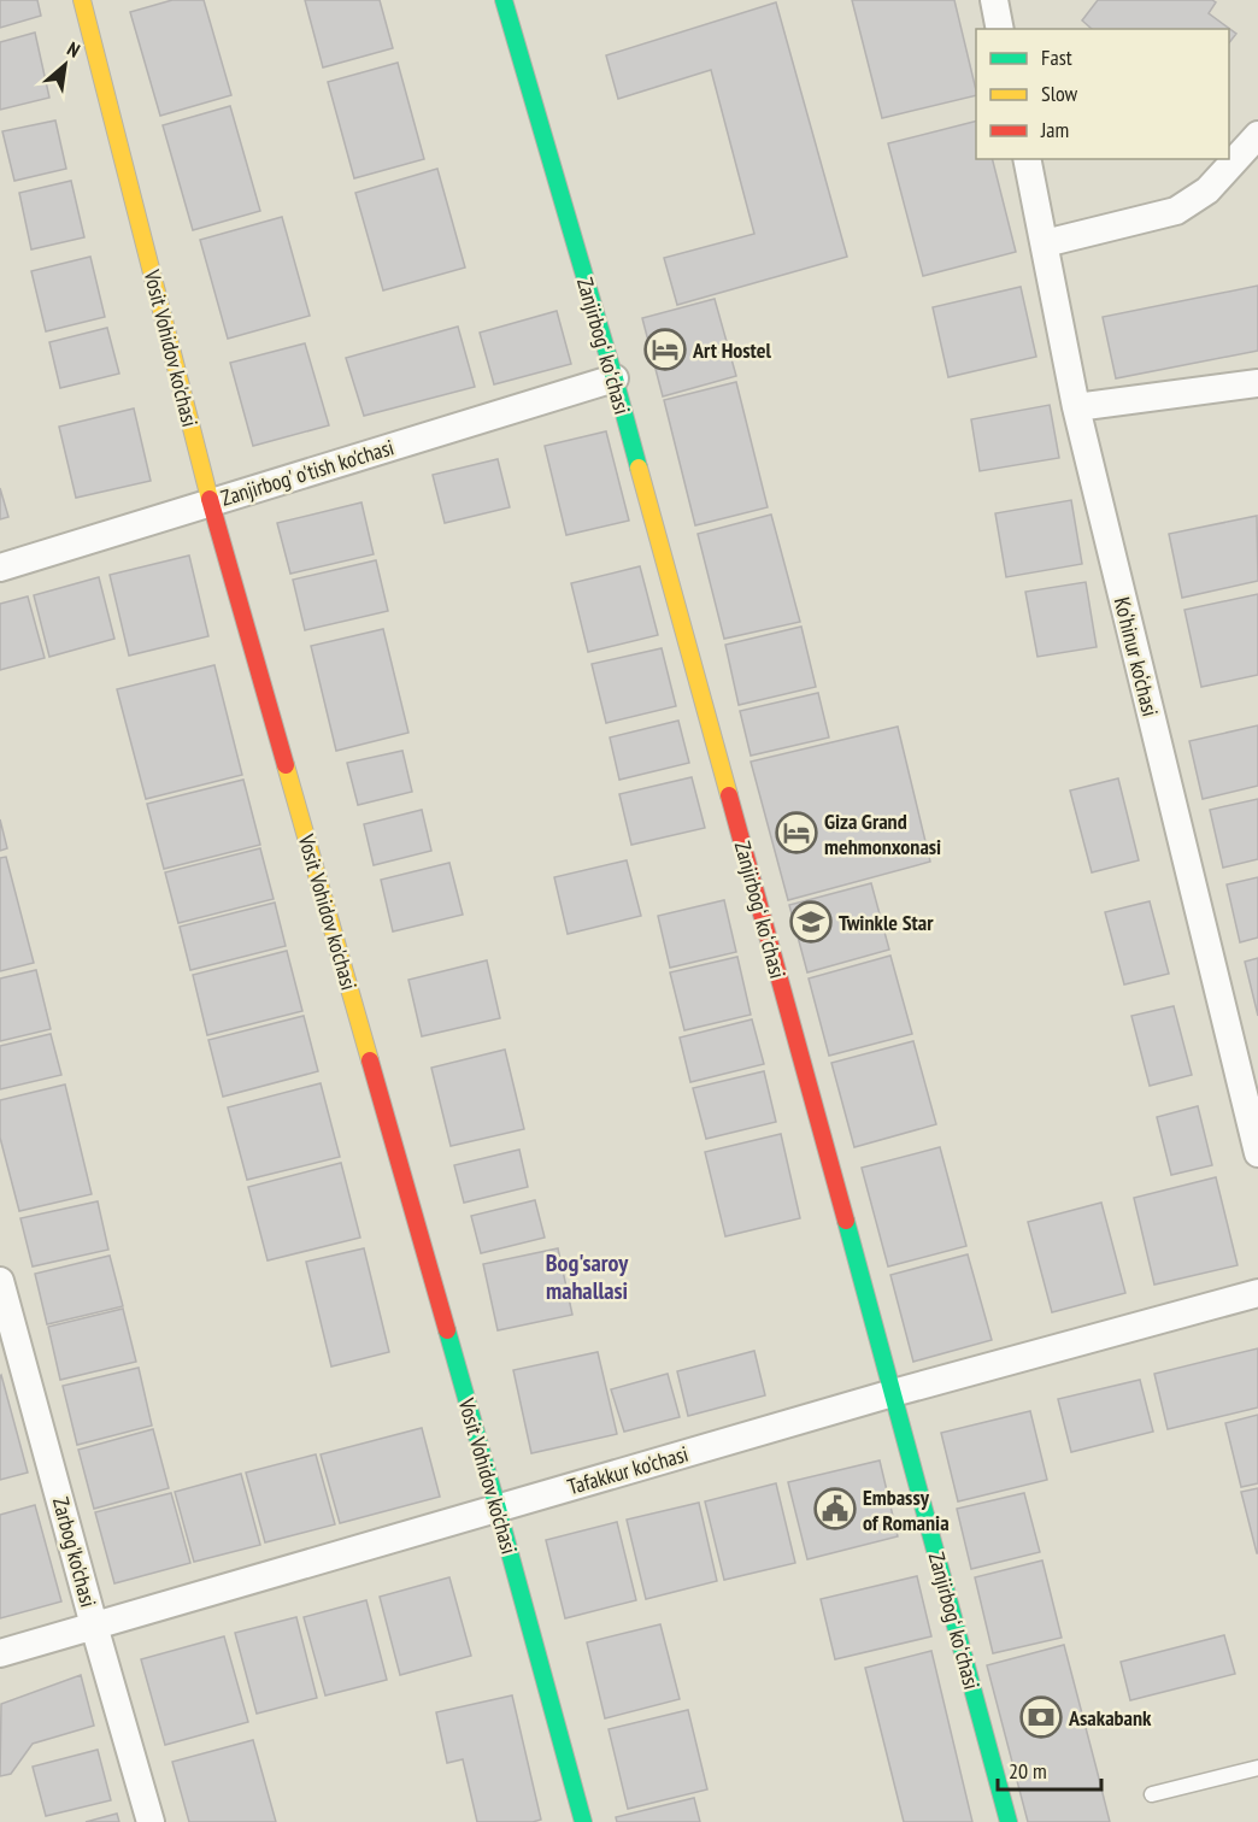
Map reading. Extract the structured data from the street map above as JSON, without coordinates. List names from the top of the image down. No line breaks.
{"streets":{"street":["Zanjirbogʻ koʻchasi","Vosit Vohidov ko'chasi","Zanjirbog' o'tish ko'chasi","Ko‘hinur ko‘chasi","Tafakkur ko'chasi","Zarbog'ko'chasi"]},"crossings":[["Zanjirbogʻ koʻchasi","Zanjirbog' o'tish ko'chasi"],["Zanjirbogʻ koʻchasi","Tafakkur ko'chasi"],["Vosit Vohidov ko'chasi","Zanjirbog' o'tish ko'chasi"],["Vosit Vohidov ko'chasi","Tafakkur ko'chasi"],["Tafakkur ko'chasi","Zarbog'ko'chasi"]],"districts":["Bog'saroy mahallasi"],"places":{"hotel":["Art Hostel","Giza Grand mehmonxonasi"],"school or university":["Twinkle Star"],"public building":["Embassy of Romania"],"bank":["Asakabank"]},"legend":["Fast","Slow","Jam"],"scale_bar":"20 m","north":"top right"}
